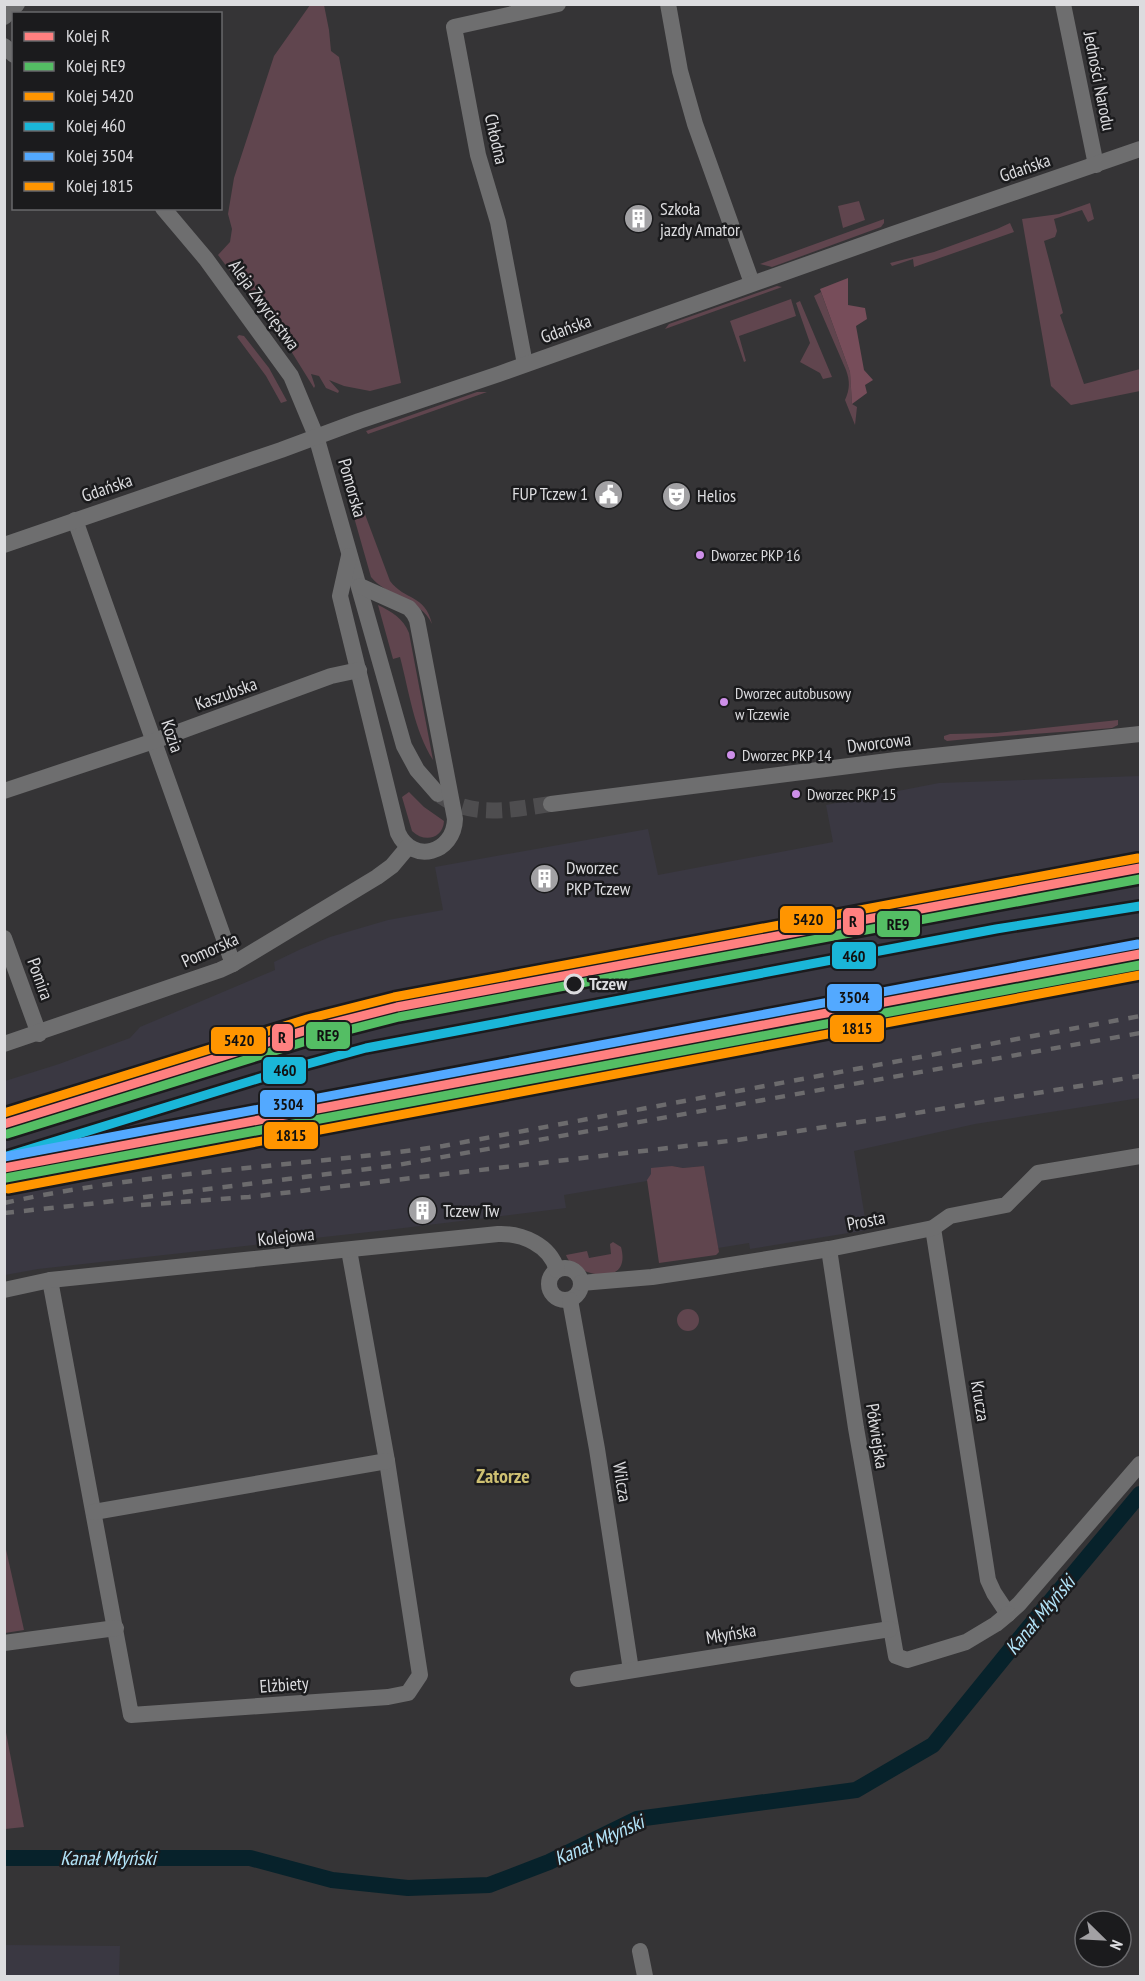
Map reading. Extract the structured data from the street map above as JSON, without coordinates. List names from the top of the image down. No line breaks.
{"streets":{"street":["Jedności Narodu","Chłodna","Gdańska","Aleja Zwycięstwa","Pomorska","Kaszubska","Kozia","Dworcowa","Pomira","Prosta","Kolejowa","Krucza","Półwiejska","Wilcza","Młyńska","Elżbiety"]},"crossings":[["Jedności Narodu","Gdańska"],["Chłodna","Gdańska"],["Gdańska","Aleja Zwycięstwa"],["Gdańska","Pomorska"],["Gdańska","Kozia"],["Aleja Zwycięstwa","Pomorska"],["Pomorska","Kaszubska"],["Pomorska","Kozia"],["Pomorska","Pomira"],["Kaszubska","Kozia"],["Prosta","Kolejowa"],["Prosta","Krucza"],["Prosta","Półwiejska"],["Prosta","Wilcza"],["Kolejowa","Wilcza"],["Kolejowa","Elżbiety"],["Krucza","Półwiejska"],["Półwiejska","Młyńska"],["Wilcza","Młyńska"]],"districts":["Zatorze"],"water":["Kanał Młyński"],"places":{"building":["Szkoła jazdy Amator","Dworzec PKP Tczew","Tczew Tw"],"public building":["FUP Tczew 1"],"theatre":["Helios"],"other":["Dworzec PKP 16","Dworzec autobusowy w Tczewie","Dworzec PKP 14","Dworzec PKP 15","Tczew"]},"lines":["rail line 5420","rail line R","rail line RE9","rail line 460","rail line 3504","rail line 1815"],"legend":["Kolej R","Kolej RE9","Kolej 5420","Kolej 460","Kolej 3504","Kolej 1815"],"north":"bottom right"}
